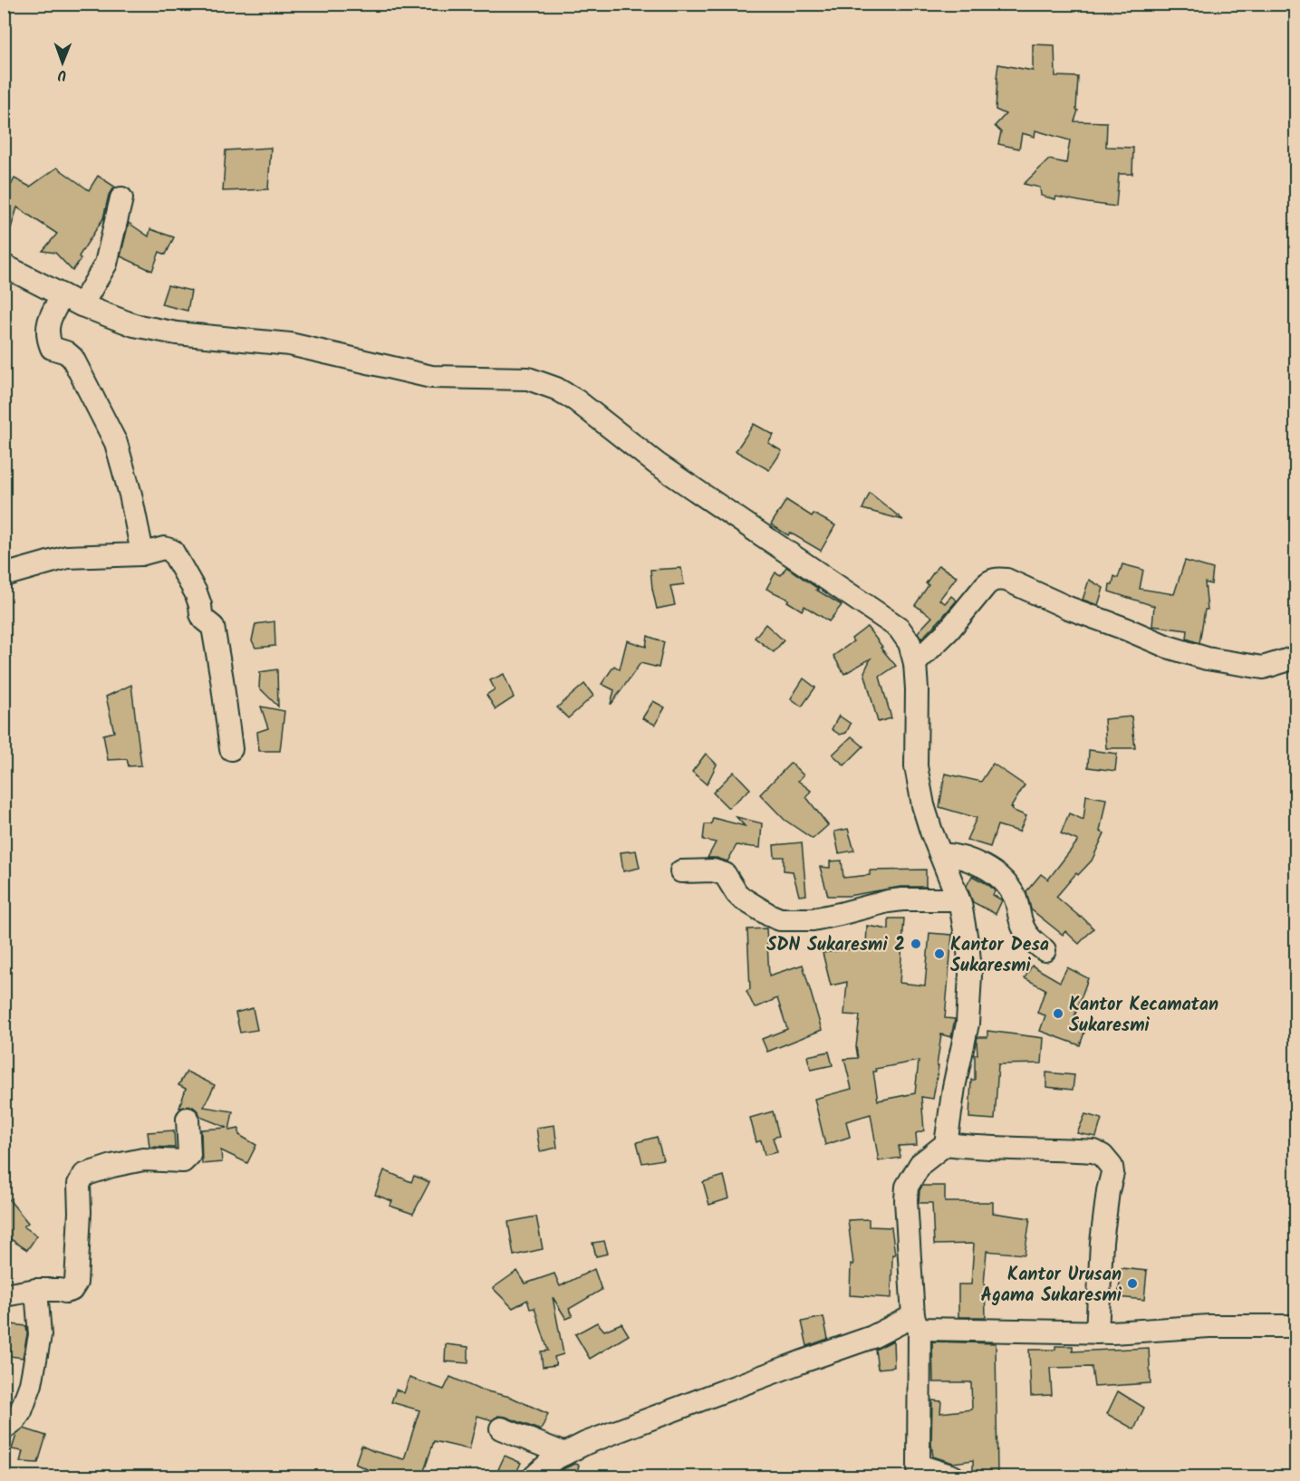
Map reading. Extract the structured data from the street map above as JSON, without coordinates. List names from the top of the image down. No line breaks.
{"places":["SDN Sukaresmi 2","Kantor Desa Sukaresmi","Kantor Kecamatan Sukaresmi","Kantor Urusan Agama Sukaresmi"],"north":"bottom"}
